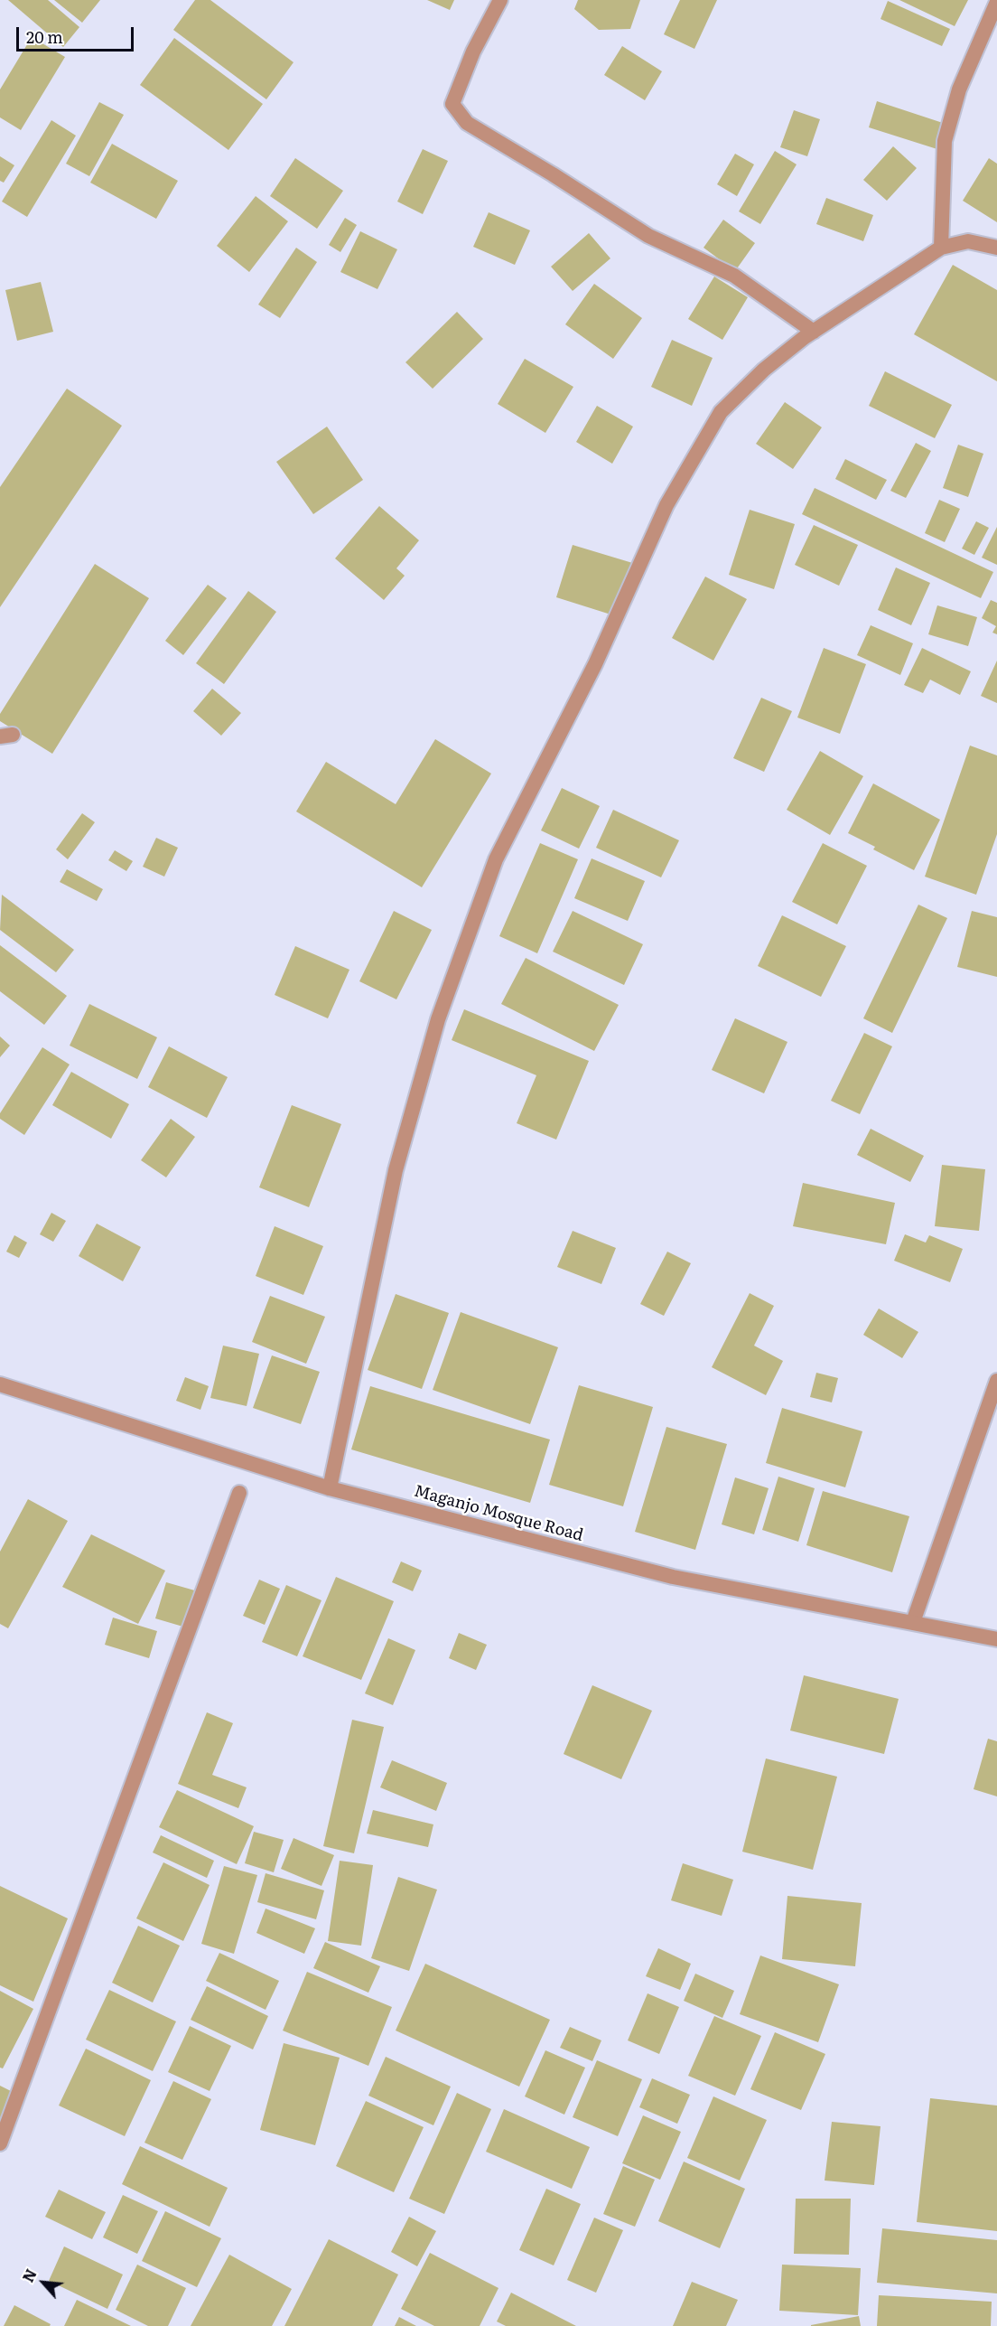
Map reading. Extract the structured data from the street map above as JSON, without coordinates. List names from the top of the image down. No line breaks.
{"streets":{"street":["Maganjo Mosque Road"]},"scale_bar":"20 m","north":"top left"}
